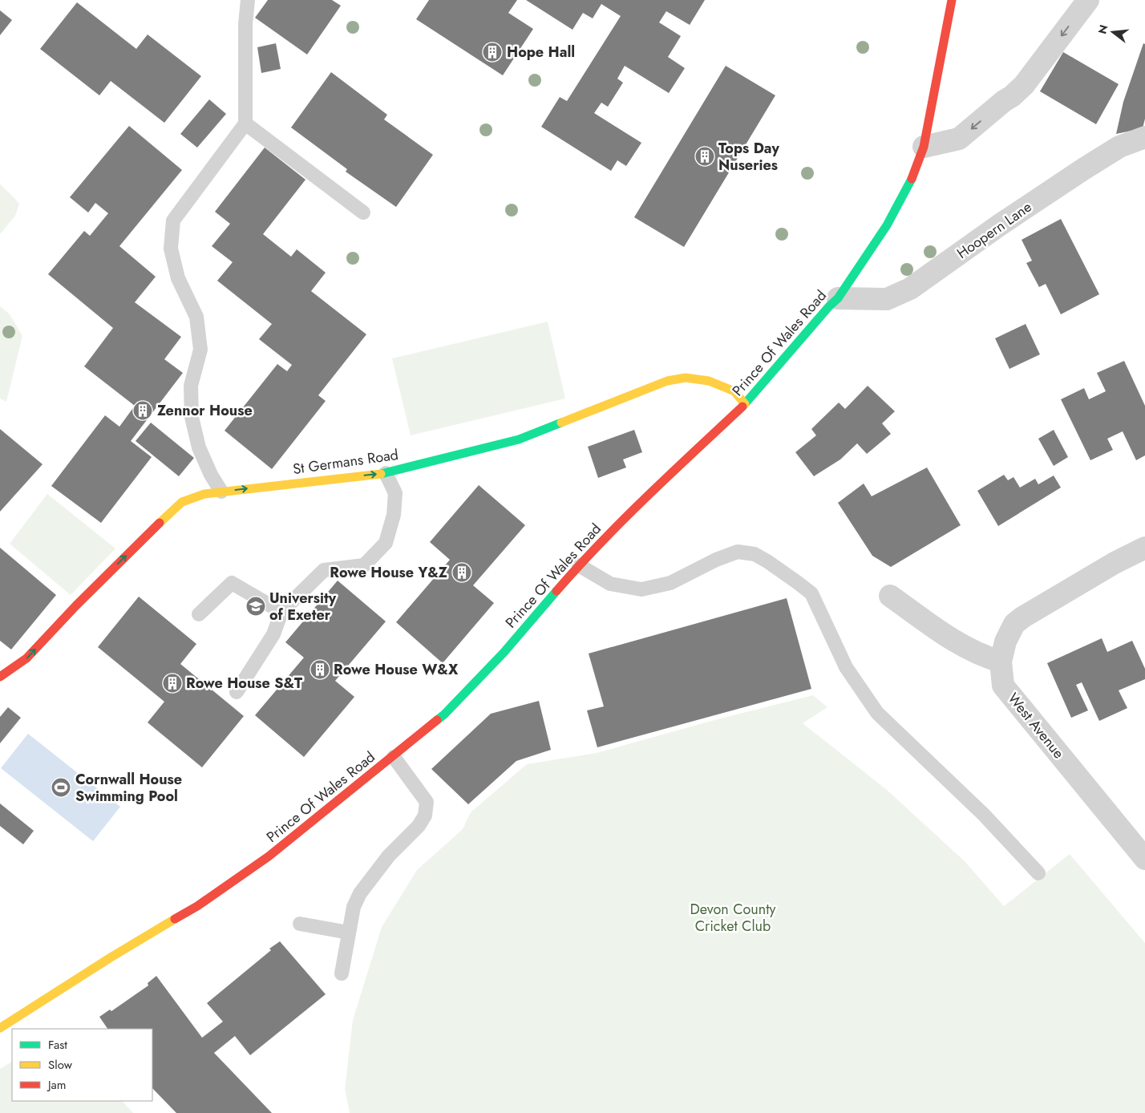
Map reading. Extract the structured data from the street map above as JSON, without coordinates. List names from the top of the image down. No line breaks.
{"streets":{"street":["Hoopern Lane","Prince Of Wales Road","St Germans Road","West Avenue"]},"crossings":[["Hoopern Lane","Prince Of Wales Road"],["Prince Of Wales Road","St Germans Road"]],"one_way":["St Germans Road"],"parks":["Devon County Cricket Club"],"places":{"building":["Hope Hall","Tops Day Nuseries","Zennor House","Rowe House Y&Z","Rowe House W&X","Rowe House S&T"],"school or university":["University of Exeter"],"sports":["Cornwall House Swimming Pool"]},"legend":["Fast","Slow","Jam"],"north":"left"}
